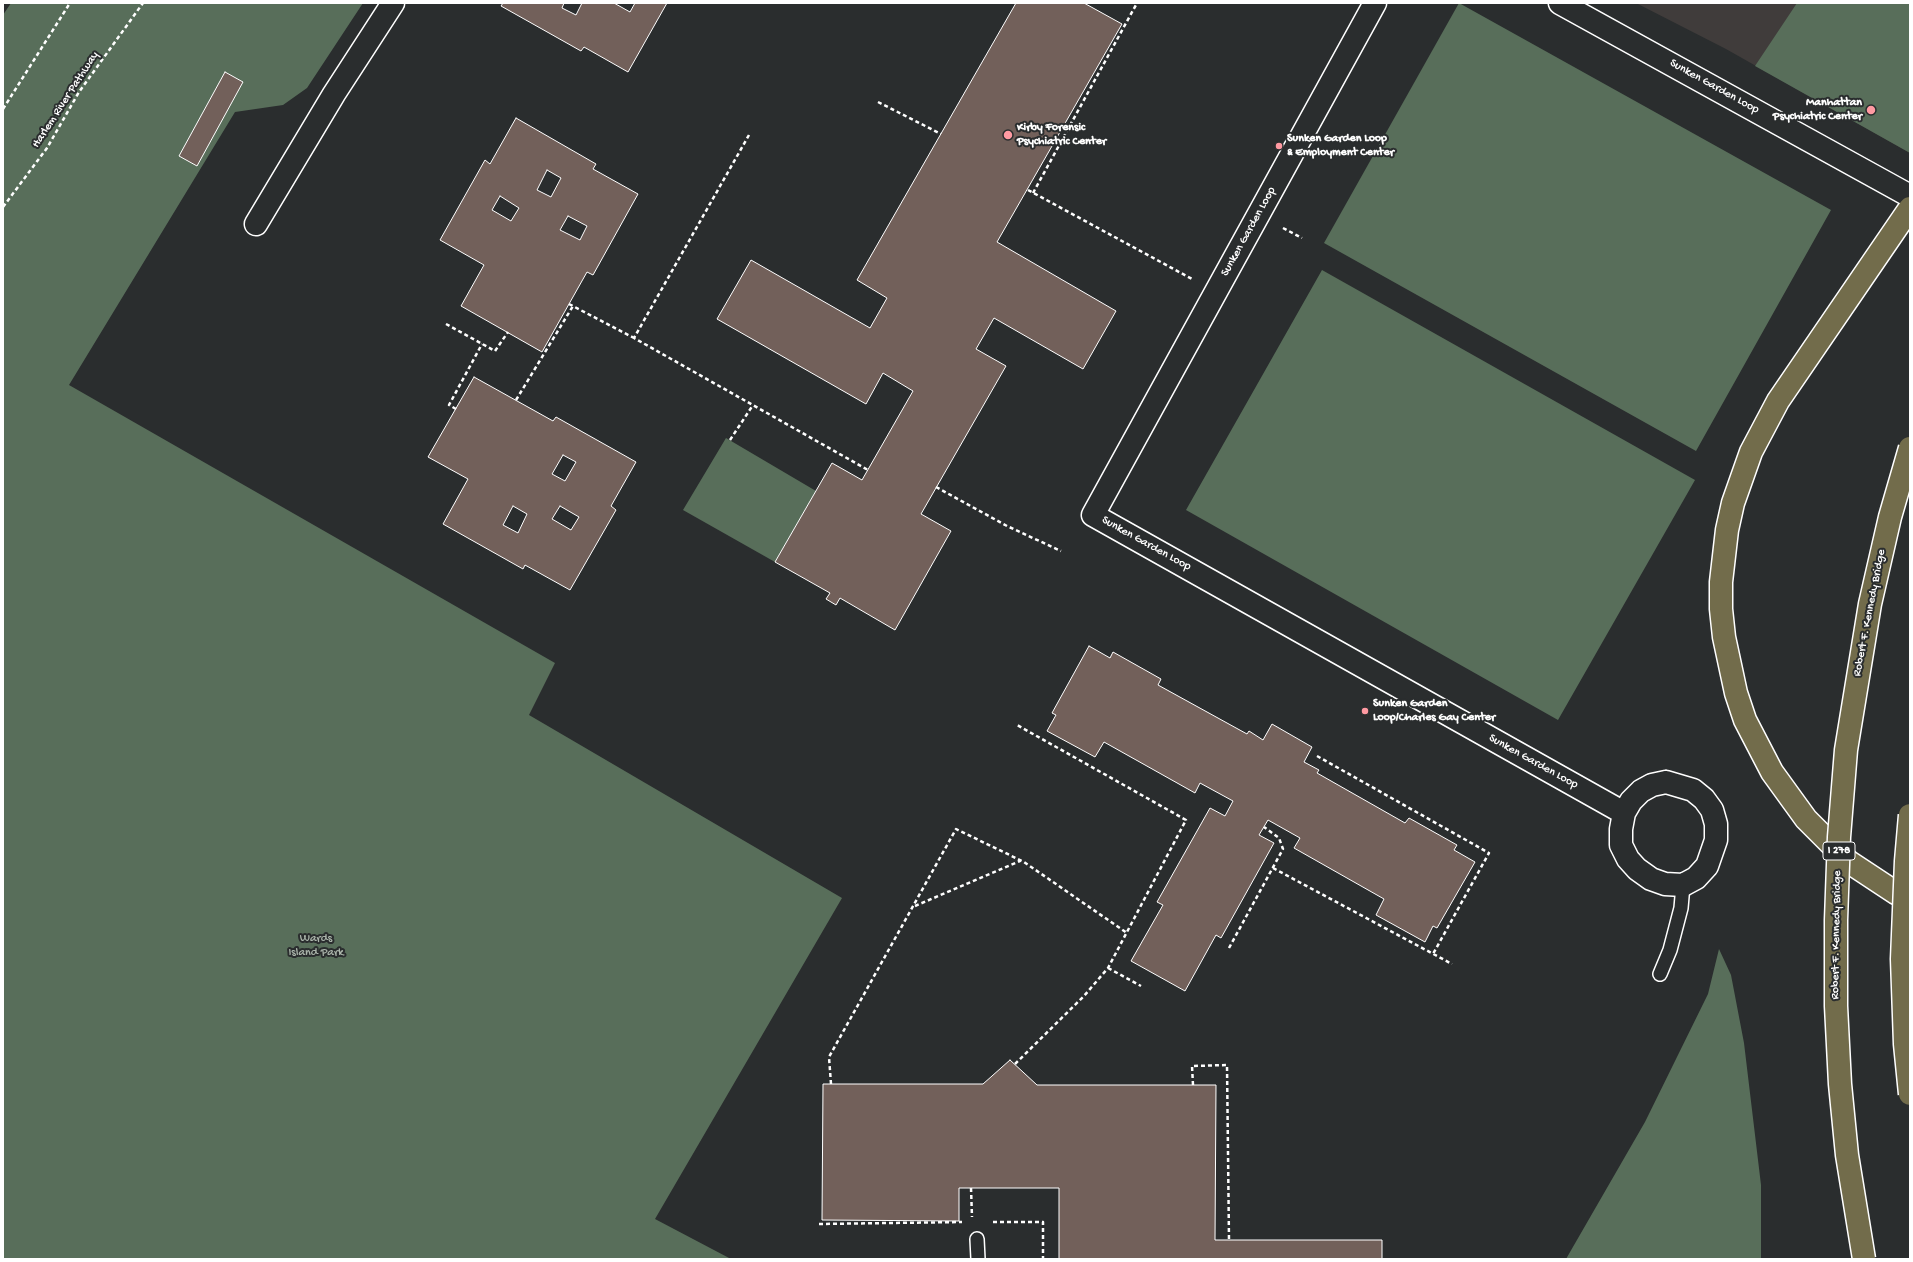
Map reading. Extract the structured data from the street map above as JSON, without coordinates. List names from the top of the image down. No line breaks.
{"streets":{"highway":["Robert F. Kennedy Bridge","I 278"],"street":["Sunken Garden Loop"],"path":["Harlem River Pathway"]},"parks":["Wards Island Park"],"places":["Manhattan Psychiatric Center","Kirby Forensic Psychiatric Center","Sunken Garden Loop & Employment Center","Sunken Garden Loop/Charles Gay Center"]}
